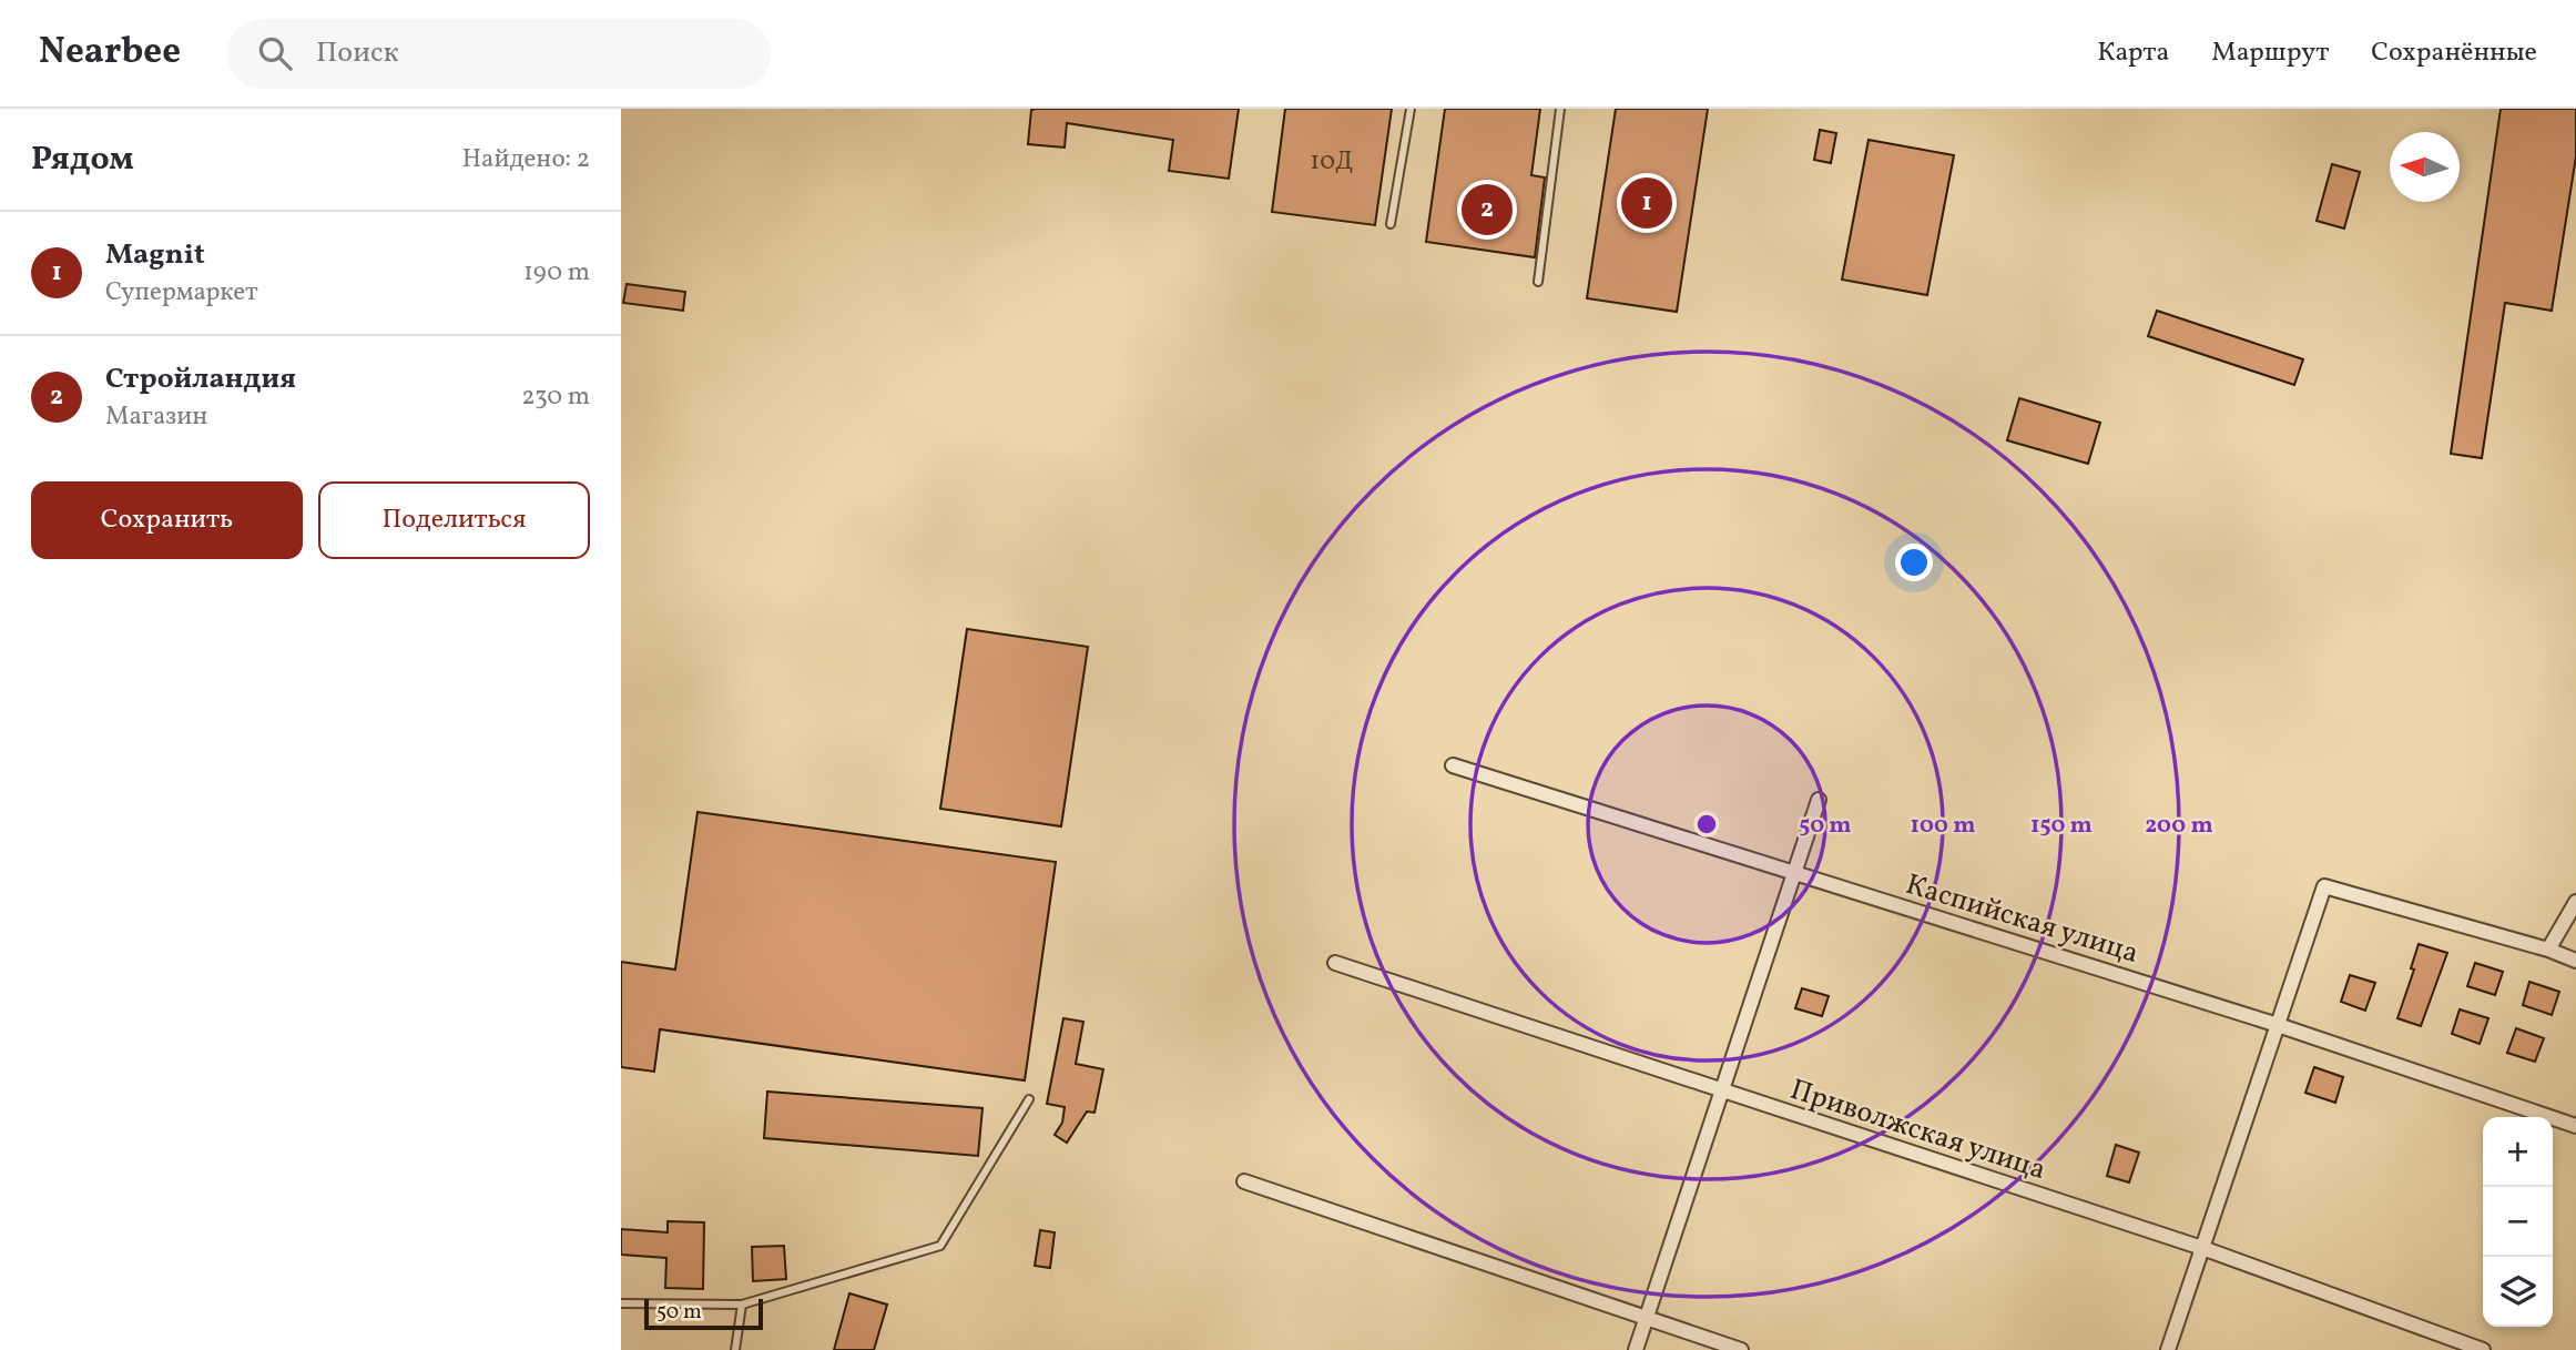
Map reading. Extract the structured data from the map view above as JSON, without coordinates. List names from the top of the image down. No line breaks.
{"streets":{"street":["Каспийская улица","Приволжская улица"]},"house_numbers":["10Д"],"scale_bar":"50 m","north":"left","page":{"header":"Nearbee","search":"Поиск","nav":["Карта","Маршрут","Сохранённые"],"heading":["Рядом","Найдено: 2"],"pins":["1","2"],"list":[{"mark":"1","name":"Magnit","note":"Супермаркет","value":"190 m"},{"mark":"2","name":"Стройландия","note":"Магазин","value":"230 m"}],"buttons":["Сохранить","Поделиться"],"map_buttons":["+","−"],"scale":"50 m"},"rings":["50 m","100 m","150 m","200 m"]}
